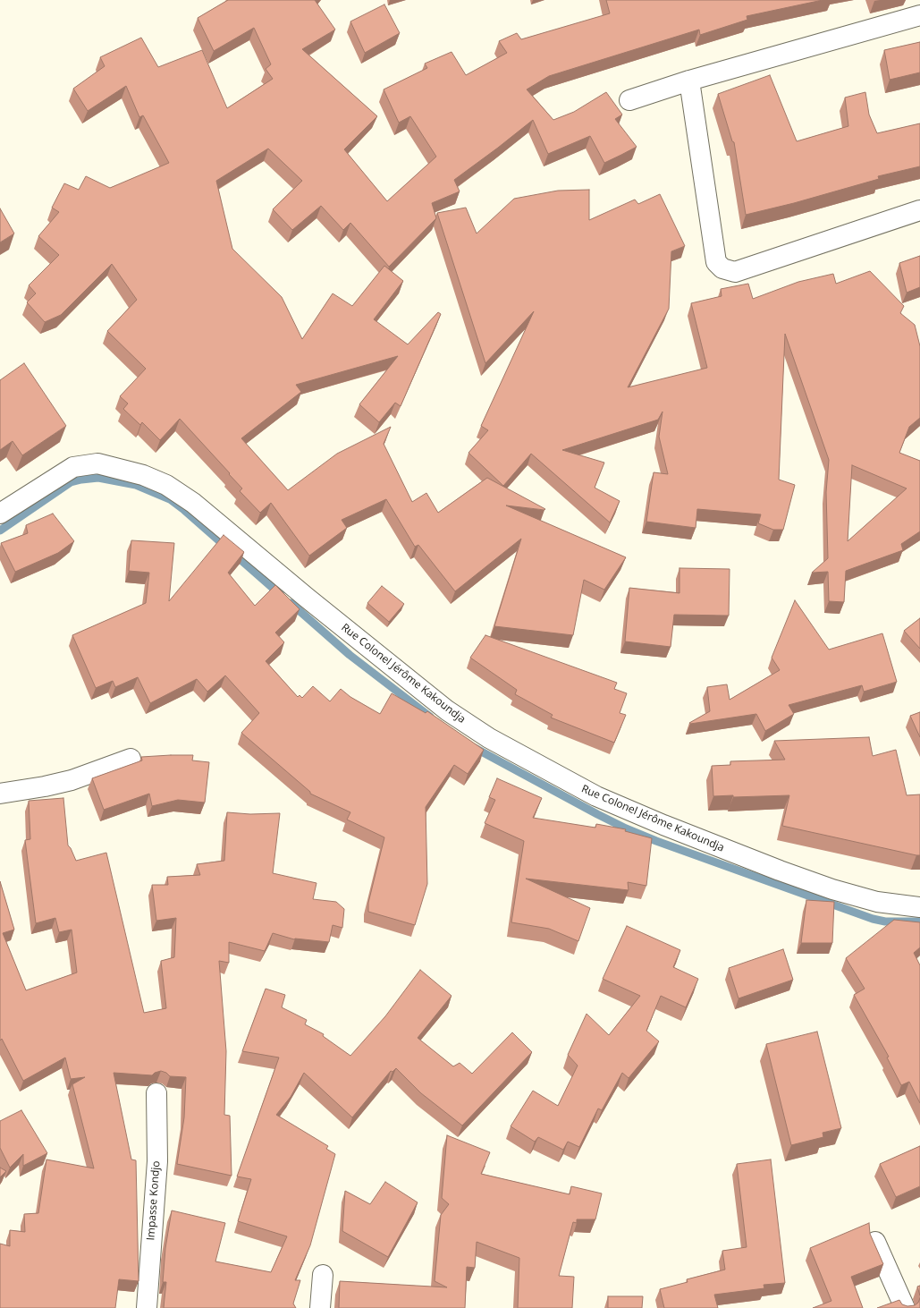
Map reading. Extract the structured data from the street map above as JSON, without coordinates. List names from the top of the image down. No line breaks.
{"streets":{"street":["Rue Colonel Jérôme Kakoundja","Impasse Kondjo"]}}
